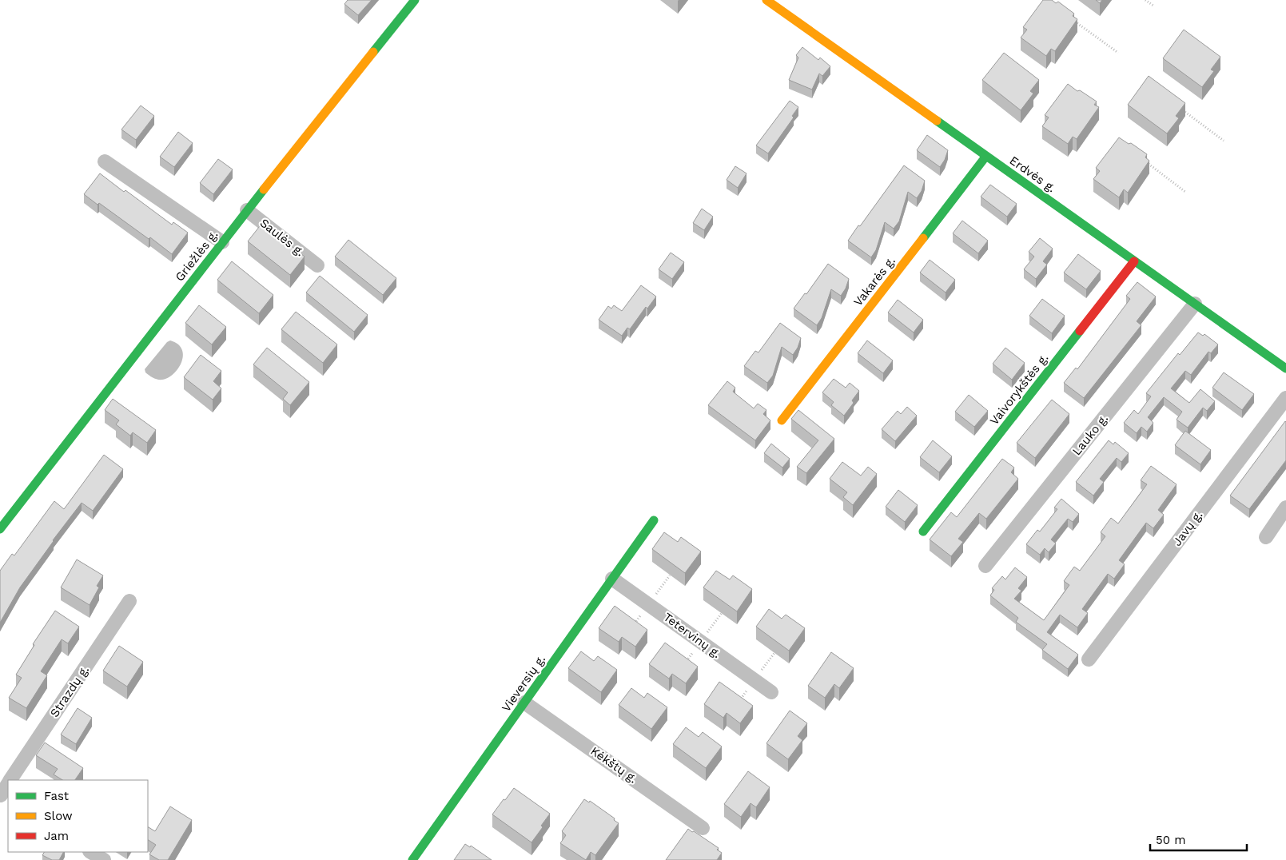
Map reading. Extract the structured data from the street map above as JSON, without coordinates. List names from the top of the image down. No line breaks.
{"streets":{"street":["Erdvės g.","Saulės g.","Griežlės g.","Vakarės g.","Vaivorykštės g.","Lauko g.","Javų g.","Tetervinų g.","Vieversių g.","Strazdų g.","Kėkštų g."]},"crossings":[["Erdvės g.","Vakarės g."],["Erdvės g.","Vaivorykštės g."],["Erdvės g.","Lauko g."],["Saulės g.","Griežlės g."],["Tetervinų g.","Vieversių g."],["Vieversių g.","Kėkštų g."]],"legend":["Fast","Slow","Jam"],"scale_bar":"50 m"}
